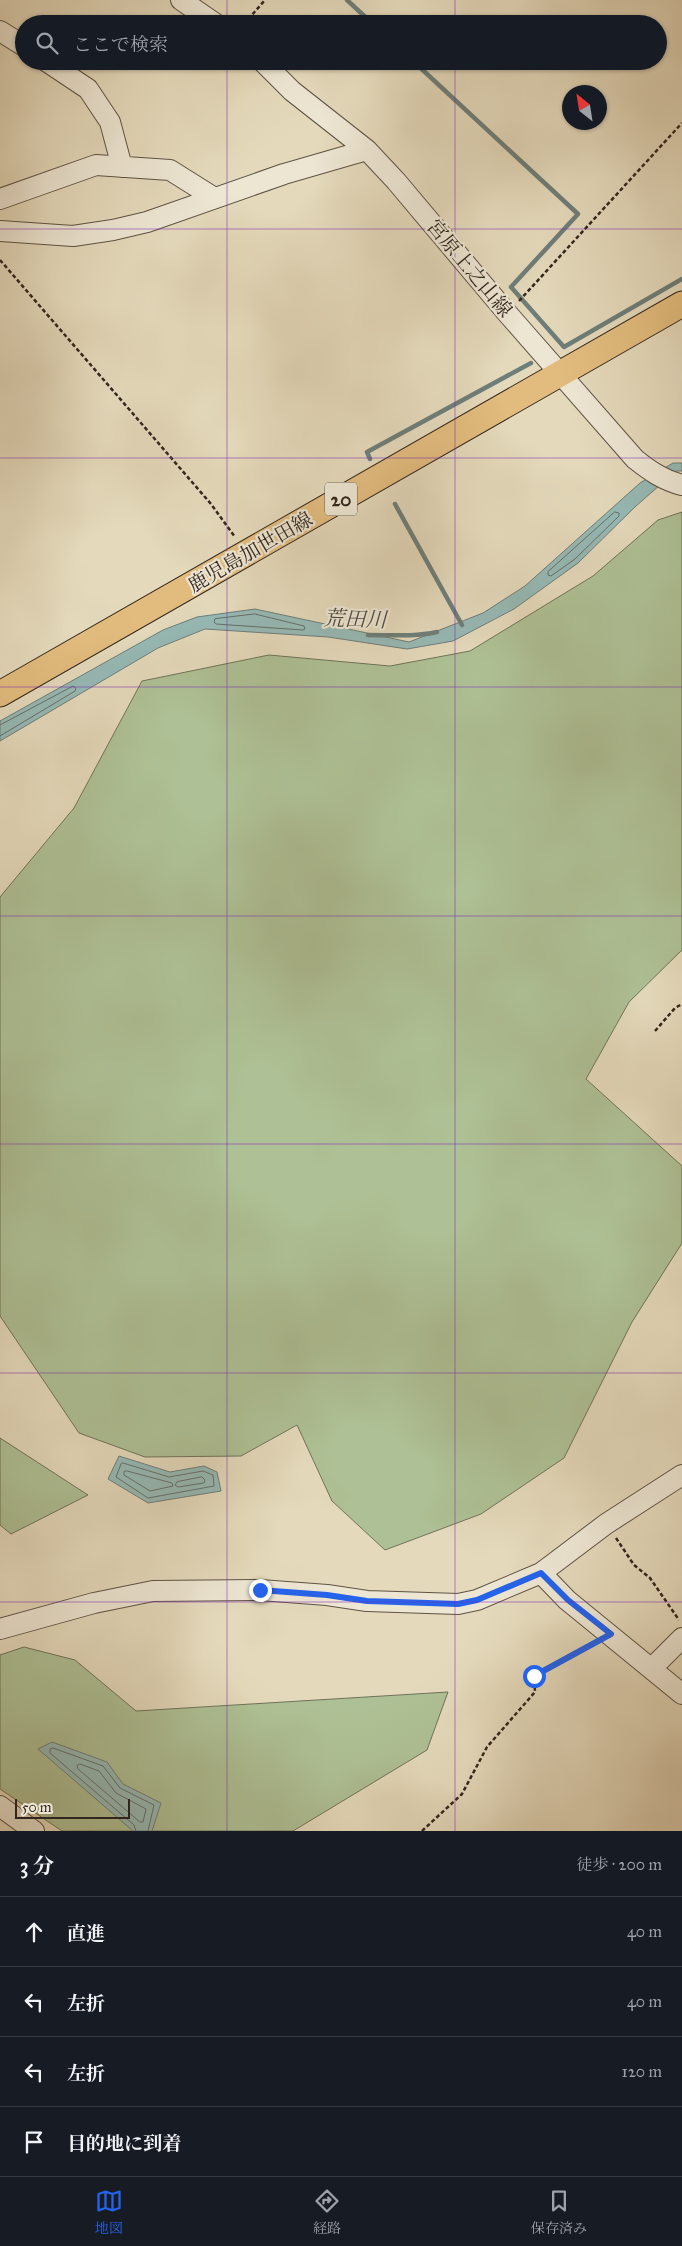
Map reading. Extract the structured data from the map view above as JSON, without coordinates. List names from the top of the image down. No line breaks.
{"streets":{"main road":["20","鹿児島加世田線"],"street":["宮原上之山線"]},"crossings":[["宮原上之山線","鹿児島加世田線"]],"water":["荒田川"],"scale_bar":"50 m","north":"top left","page":{"search":"ここで検索","scale":"50 m","heading":["3 分","徒歩 · 200 m"],"list":[["直進","40 m"],["左折","40 m"],["左折","120 m"],"目的地に到着"],"nav":["地図","経路","保存済み"]}}
